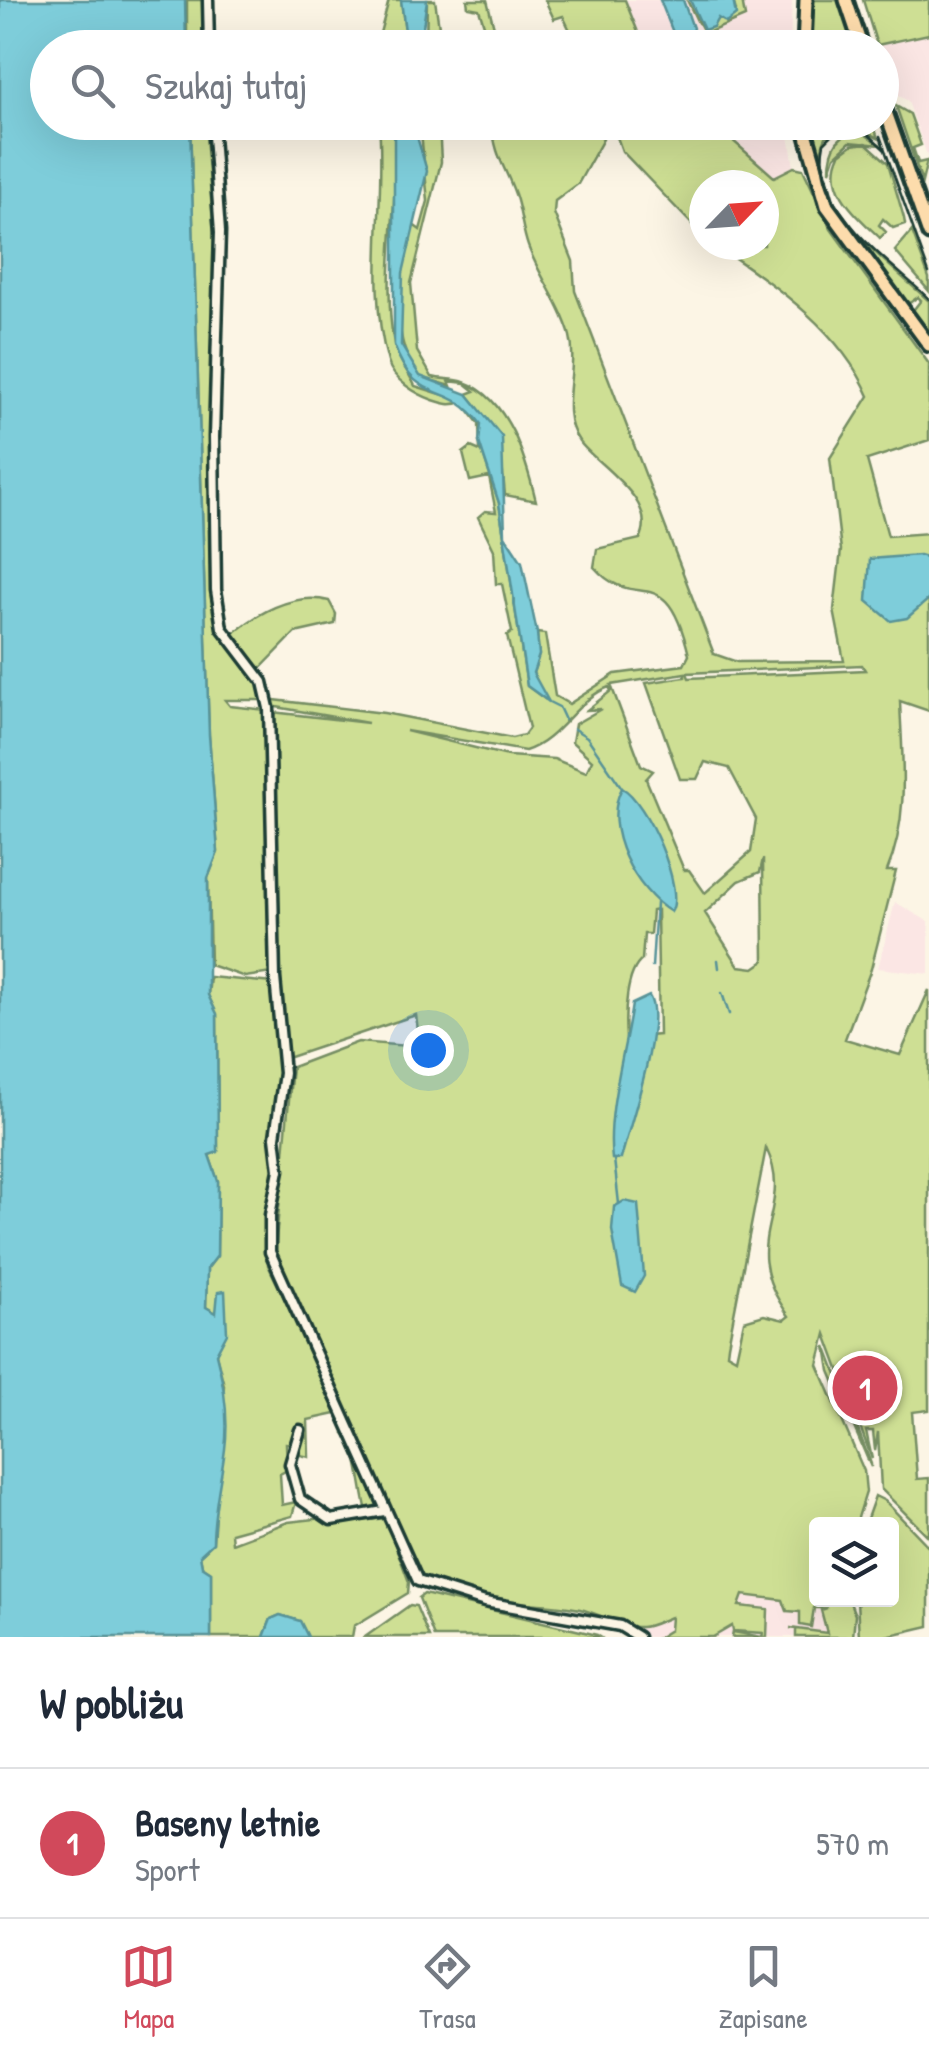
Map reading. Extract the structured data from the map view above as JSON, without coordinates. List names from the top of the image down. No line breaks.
{"north":"top right","page":{"search":"Szukaj tutaj","pins":"1","heading":"W pobliżu","list":[{"mark":"1","name":"Baseny letnie","note":"Sport","value":"570 m"}],"nav":["Mapa","Trasa","Zapisane"]}}
